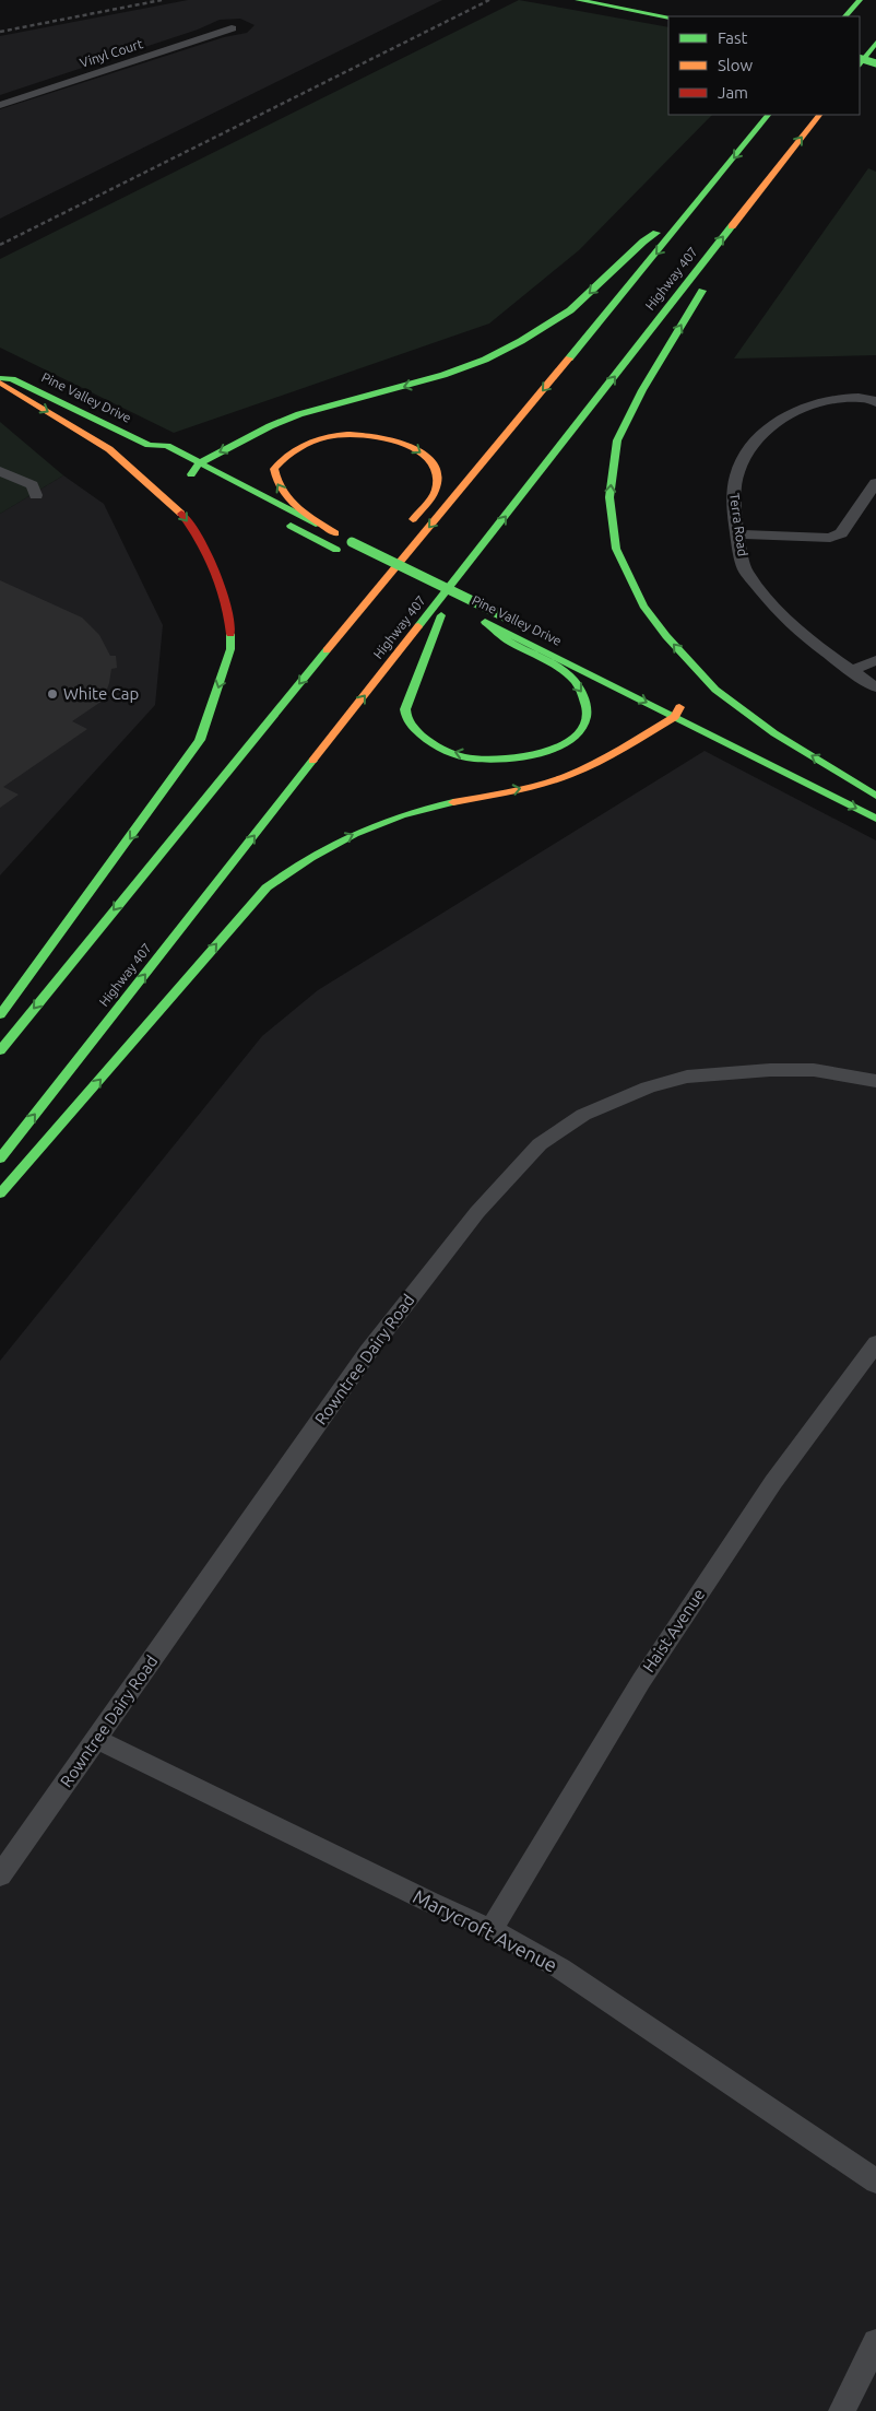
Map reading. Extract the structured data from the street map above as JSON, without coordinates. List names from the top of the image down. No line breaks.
{"streets":{"main road":["Highway 407","Pine Valley Drive"],"street":["Vinyl Court","Terra Road","Rowntree Dairy Road","Haist Avenue","Marycroft Avenue"]},"crossings":[["Rowntree Dairy Road","Marycroft Avenue"],["Haist Avenue","Marycroft Avenue"]],"places":["White Cap"],"legend":["Fast","Slow","Jam"]}
